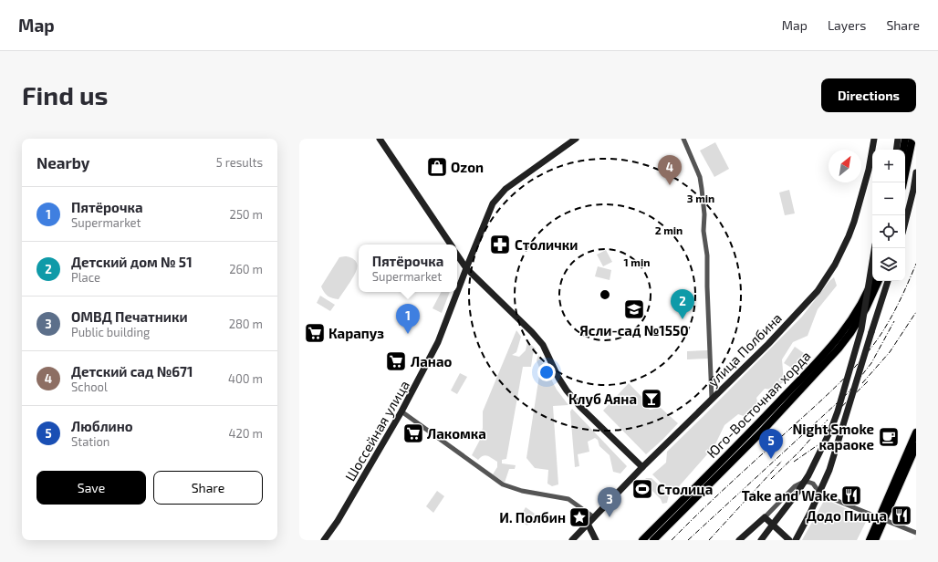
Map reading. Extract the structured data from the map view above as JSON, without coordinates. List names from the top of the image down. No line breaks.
{"streets":{"main road":["улица Полбина","Юго-Восточная хорда","Шоссейная улица"]},"places":{"shop":["Ozon"],"pharmacy":["Столички"],"school or university":["Ясли-сад №1550"],"supermarket":["Карапуз","Ланао","Лакомка"],"bar":["Клуб Аяна"],"cafe":["Night Smoke караоке"],"sports":["Столица"],"restaurant":["Take and Wake","Додо Пицца"],"place":["И. Полбин"]},"north":"top right","page":{"header":"Map","nav":["Map","Layers","Share"],"buttons":["Directions",["Save","Share"]],"title":"Find us","heading":["Nearby","5 results"],"map_buttons":["+","−"],"pins":["4","2","1","5","3"],"list":[{"mark":"1","name":"Пятёрочка","note":"Supermarket","value":"250 m"},{"mark":"2","name":"Детский дом № 51","note":"Place","value":"260 m"},{"mark":"3","name":"ОМВД Печатники","note":"Public building","value":"280 m"},{"mark":"4","name":"Детский сад №671","note":"School","value":"400 m"},{"mark":"5","name":"Люблино","note":"Station","value":"420 m"}],"popup":["Пятёрочка","Supermarket"]},"rings":["3 min","2 min","1 min"]}
